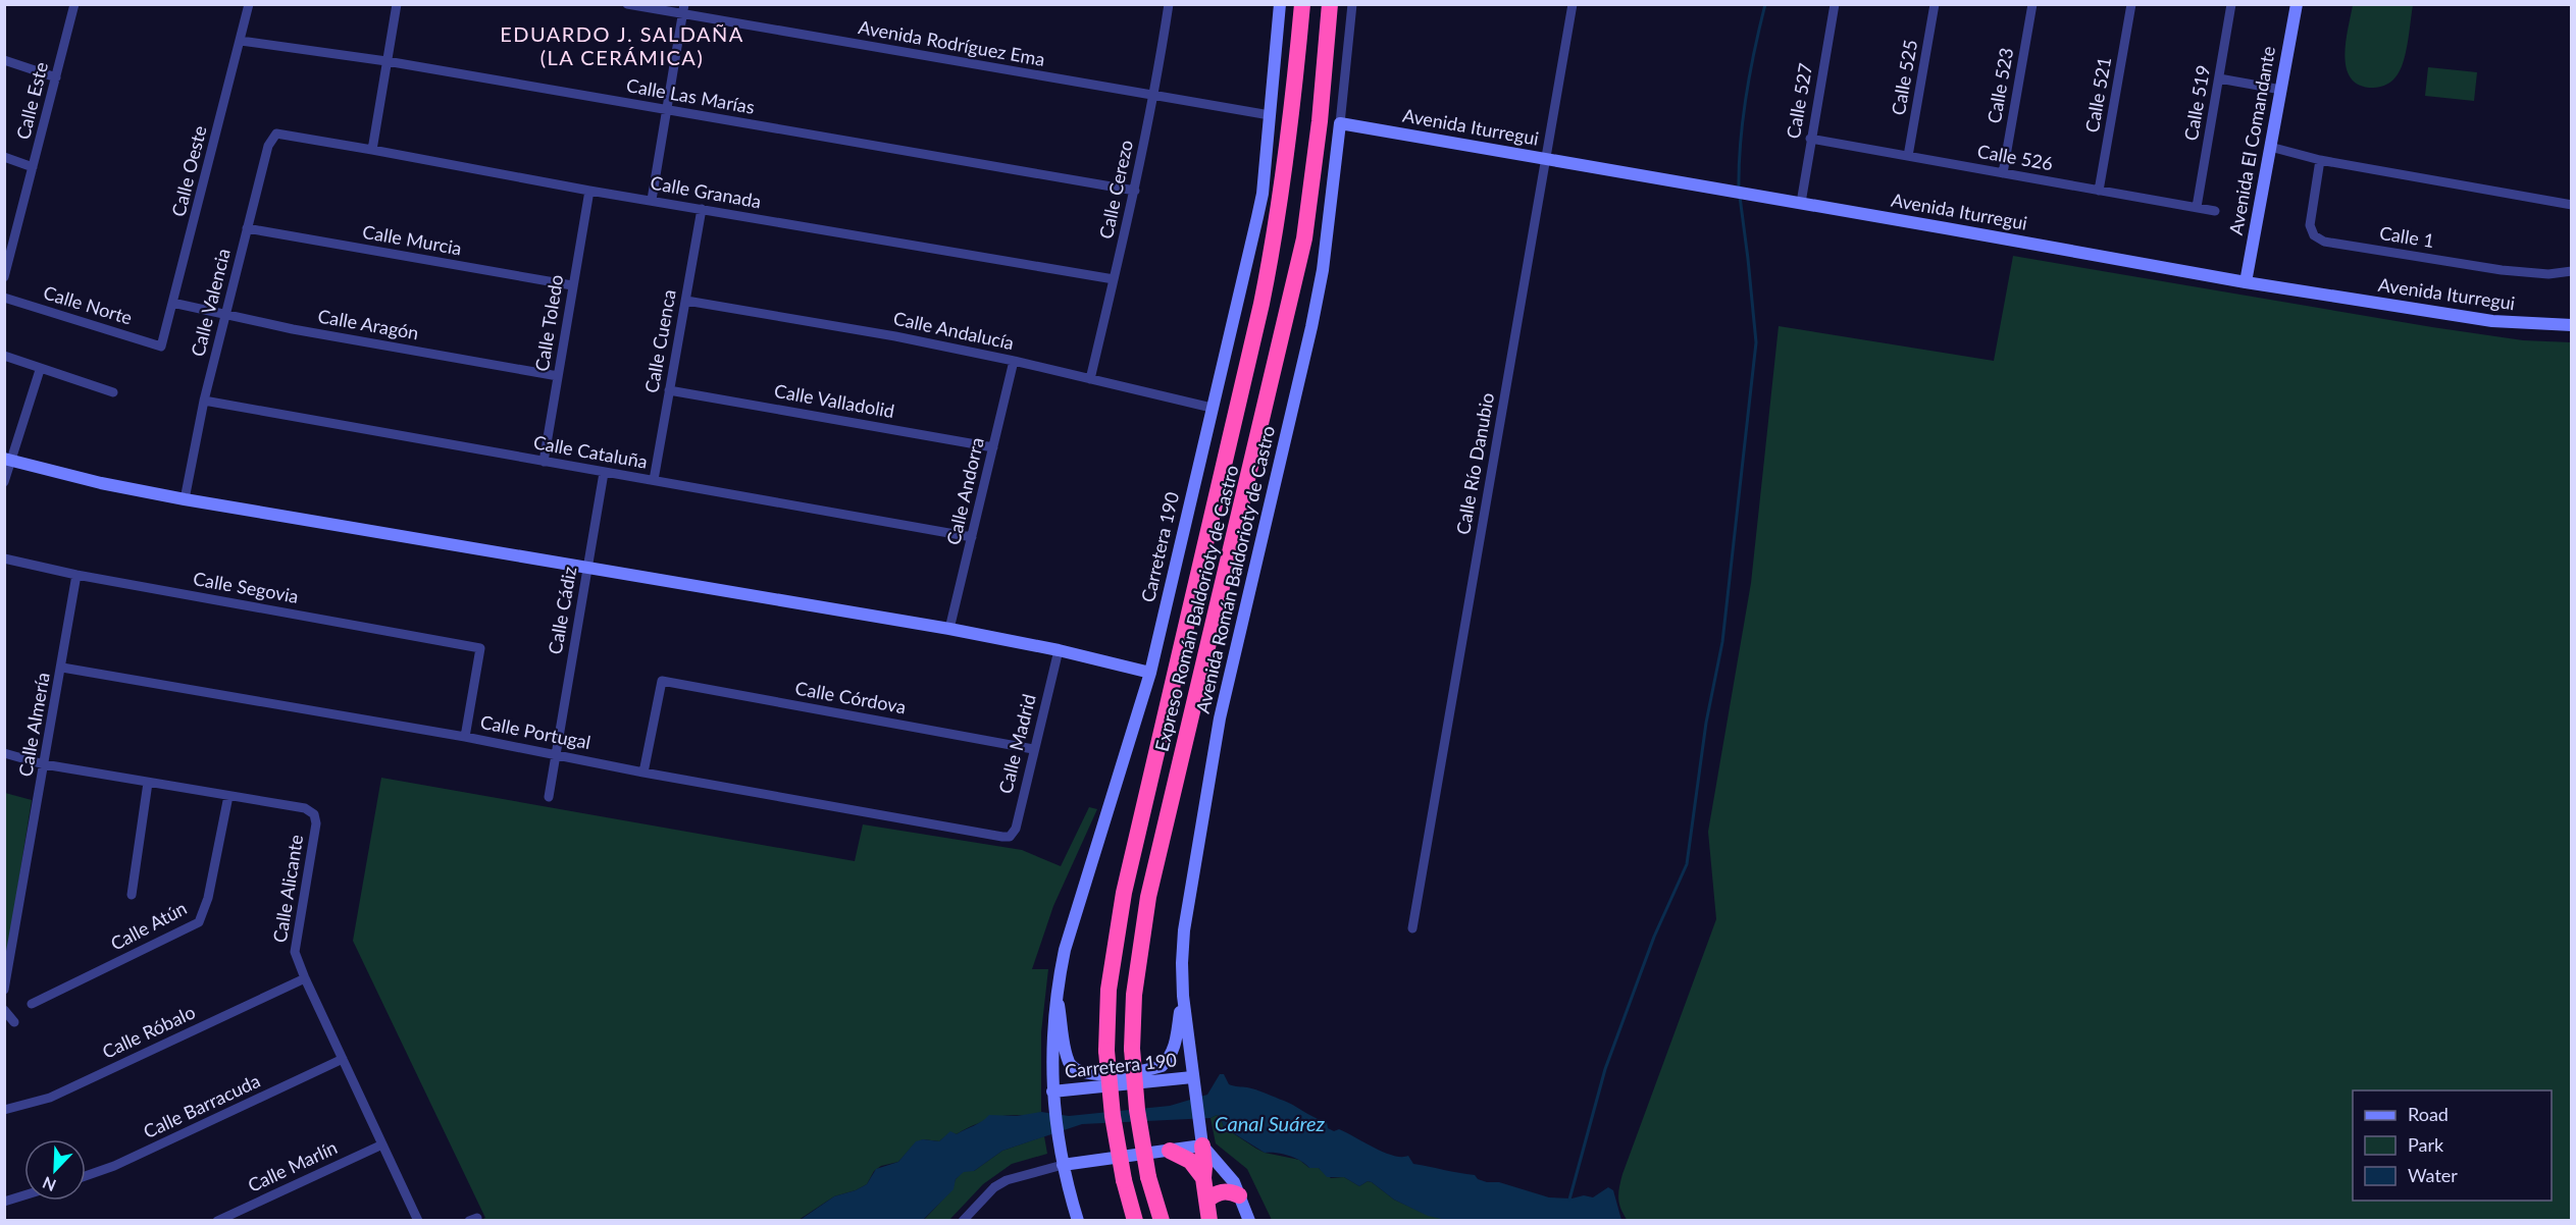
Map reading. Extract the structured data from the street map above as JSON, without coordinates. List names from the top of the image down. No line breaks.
{"streets":{"highway":["Expreso Román Baldorioty de Castro"],"street":["Avenida Rodríguez Ema","Calle 525","Calle 523","Calle 521","Calle Las Marías","Calle Este","Calle 527","Calle 519","Avenida Iturregui","Avenida El Comandante","Calle 526","Calle Oeste","Calle Cerezo","Calle Granada","Calle 1","Calle Murcia","Calle Valencia","Calle Norte","Calle Toledo","Calle Aragón","Calle Andalucía","Calle Cuenca","Calle Valladolid","Calle Cataluña","Calle Río Danubio","Calle Andorra","Carretera 190","Avenida Román Baldorioty de Castro","Calle Segovia","Calle Cádiz","Calle Córdova","Calle Almería","Calle Portugal","Calle Madrid","Calle Alicante","Calle Atún","Calle Róbalo","Calle Barracuda","Calle Marlín"]},"crossings":[["Avenida Rodríguez Ema","Calle Cerezo"],["Avenida Rodríguez Ema","Carretera 190"],["Calle 525","Calle 526"],["Calle 523","Calle 526"],["Calle 521","Calle 526"],["Calle Las Marías","Calle Oeste"],["Calle Las Marías","Calle Cerezo"],["Calle 527","Avenida Iturregui"],["Calle 527","Calle 526"],["Calle 519","Calle 526"],["Avenida Iturregui","Avenida El Comandante"],["Avenida Iturregui","Calle Río Danubio"],["Avenida Iturregui","Avenida Román Baldorioty de Castro"],["Calle Oeste","Calle Norte"],["Calle Oeste","Calle Aragón"],["Calle Cerezo","Calle Granada"],["Calle Cerezo","Calle Andalucía"],["Calle Granada","Calle Valencia"],["Calle Granada","Calle Toledo"],["Calle Granada","Calle Cuenca"],["Calle Murcia","Calle Valencia"],["Calle Murcia","Calle Toledo"],["Calle Valencia","Calle Aragón"],["Calle Valencia","Calle Cataluña"],["Calle Toledo","Calle Aragón"],["Calle Toledo","Calle Cataluña"],["Calle Andalucía","Calle Cuenca"],["Calle Andalucía","Calle Andorra"],["Calle Andalucía","Carretera 190"],["Calle Cuenca","Calle Valladolid"],["Calle Cuenca","Calle Cataluña"],["Calle Valladolid","Calle Andorra"],["Calle Cataluña","Calle Andorra"],["Calle Cataluña","Calle Cádiz"],["Carretera 190","Avenida Román Baldorioty de Castro"],["Calle Segovia","Calle Almería"],["Calle Segovia","Calle Portugal"],["Calle Cádiz","Calle Portugal"],["Calle Córdova","Calle Portugal"],["Calle Córdova","Calle Madrid"],["Calle Almería","Calle Portugal"],["Calle Almería","Calle Alicante"],["Calle Portugal","Calle Madrid"],["Calle Alicante","Calle Atún"],["Calle Alicante","Calle Róbalo"],["Calle Alicante","Calle Barracuda"],["Calle Alicante","Calle Marlín"]],"districts":["EDUARDO J. SALDAÑA (LA CERÁMICA)"],"water":["Canal Suárez"],"legend":["Road","Park","Water"],"north":"bottom left"}
